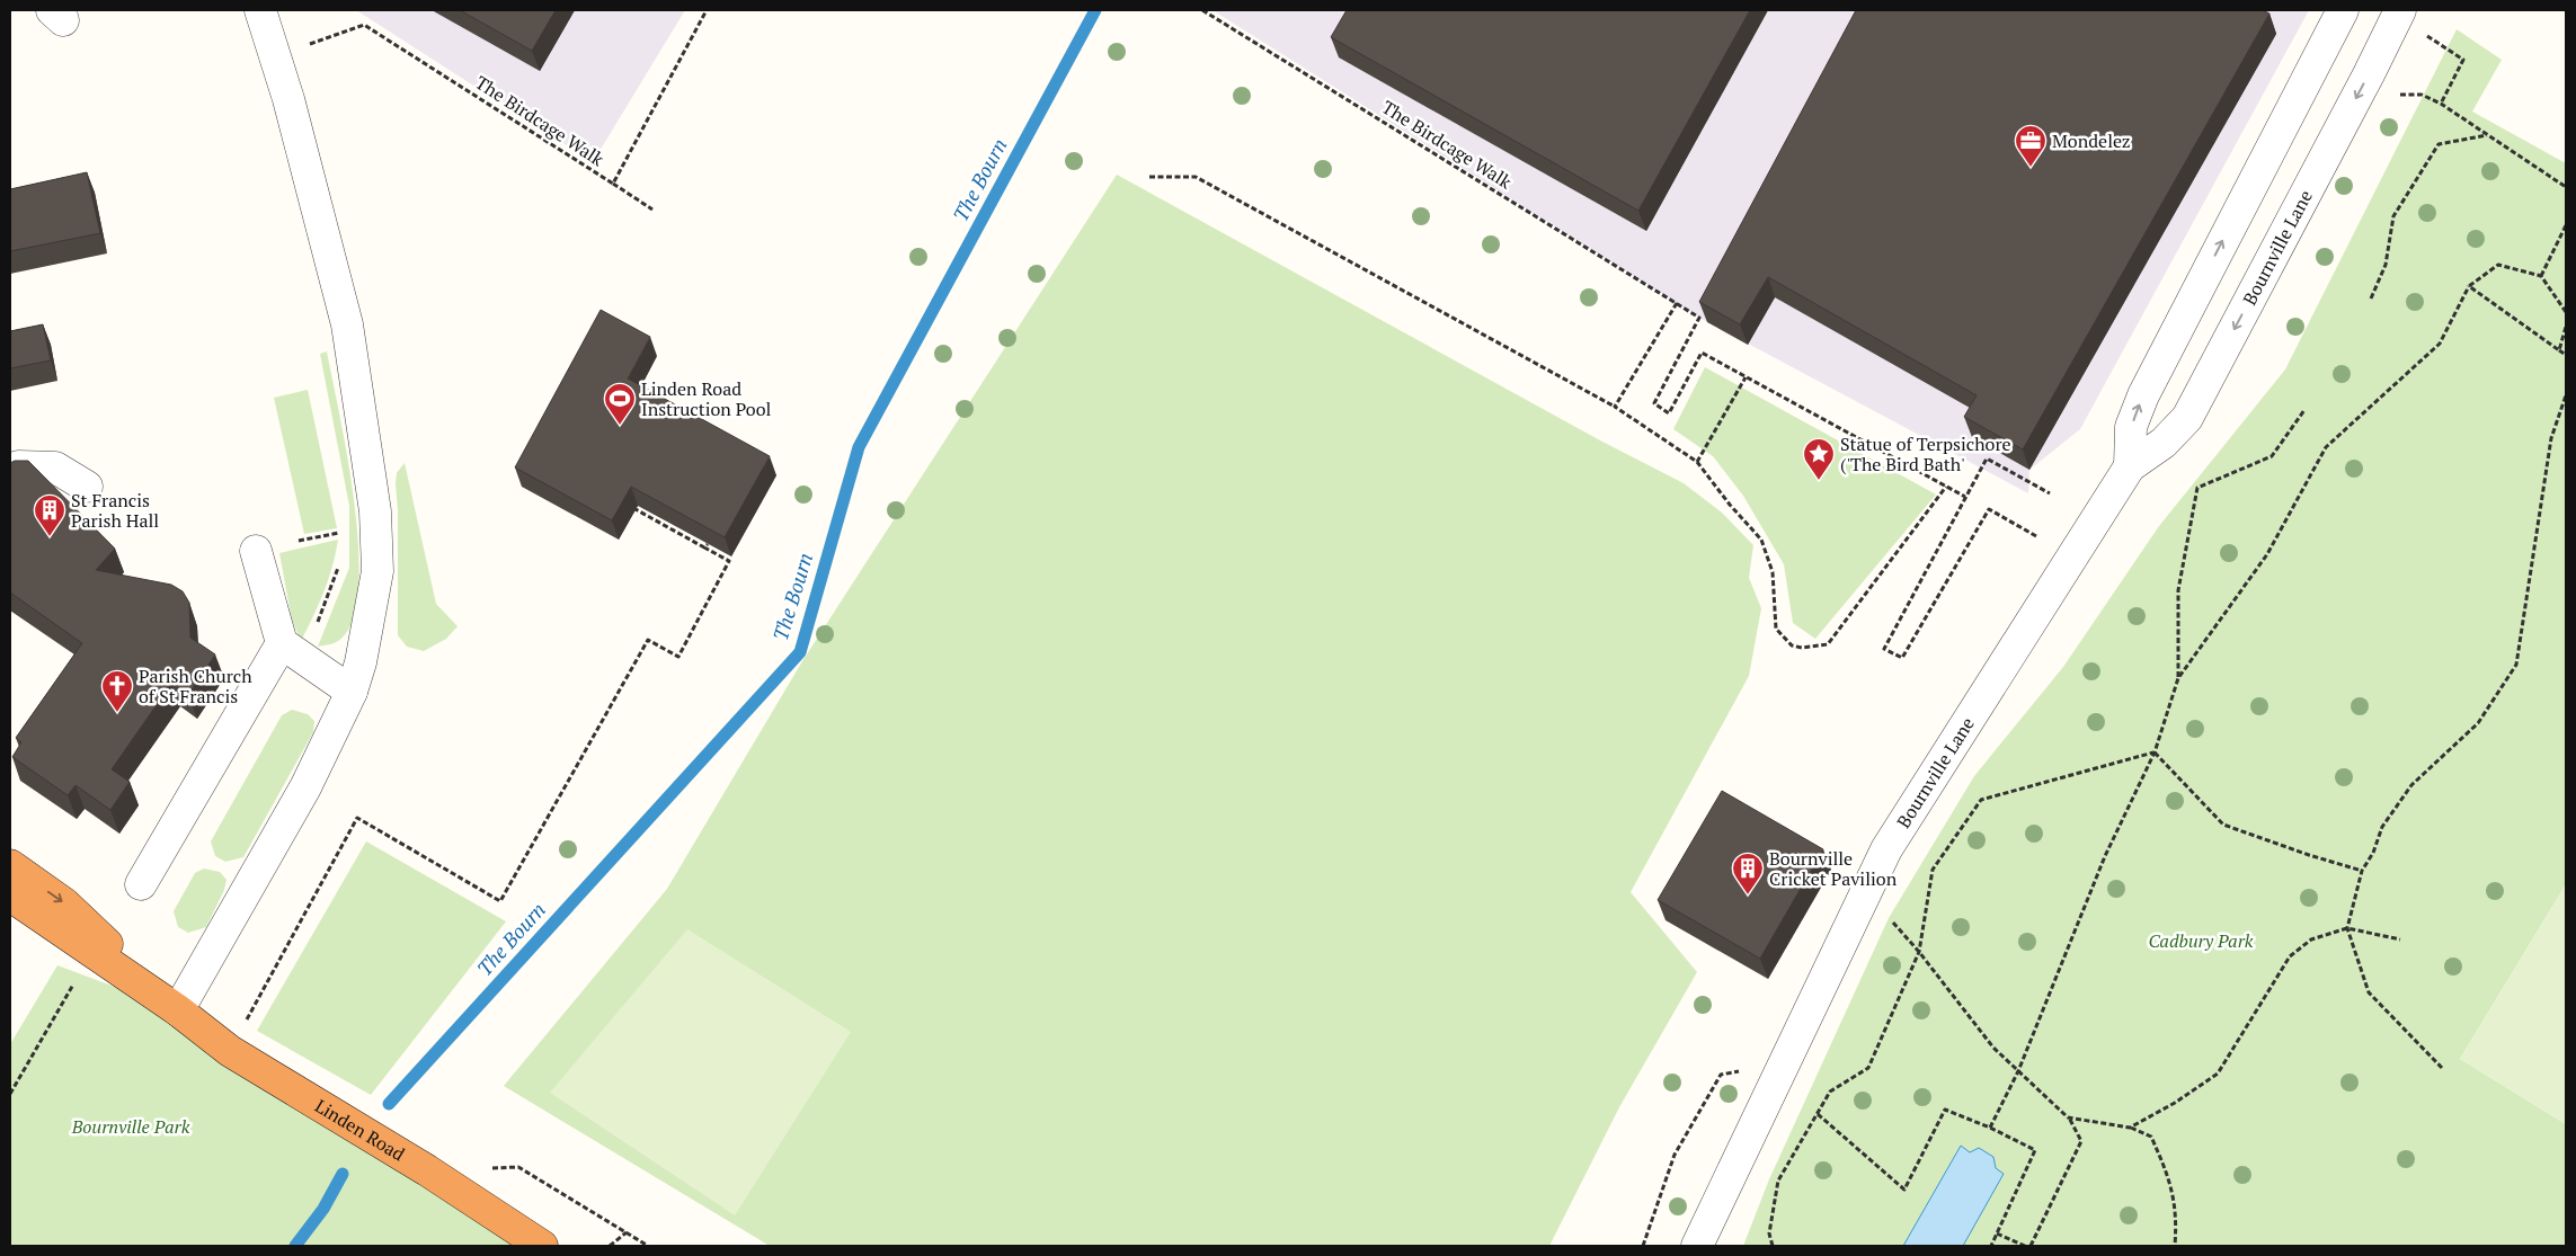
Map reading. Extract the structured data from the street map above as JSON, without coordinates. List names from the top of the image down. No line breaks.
{"streets":{"highway":["Linden Road"],"street":["Bournville Lane"],"path":["The Birdcage Walk"]},"water":["The Bourn"],"parks":["Cadbury Park","Bournville Park"],"places":{"office":["Mondelez"],"sports":["Linden Road Instruction Pool"],"place":["Statue of Terpsichore ('The Bird Bath'"],"building":["St Francis Parish Hall","Bournville Cricket Pavilion"],"church":["Parish Church of St Francis"]}}
